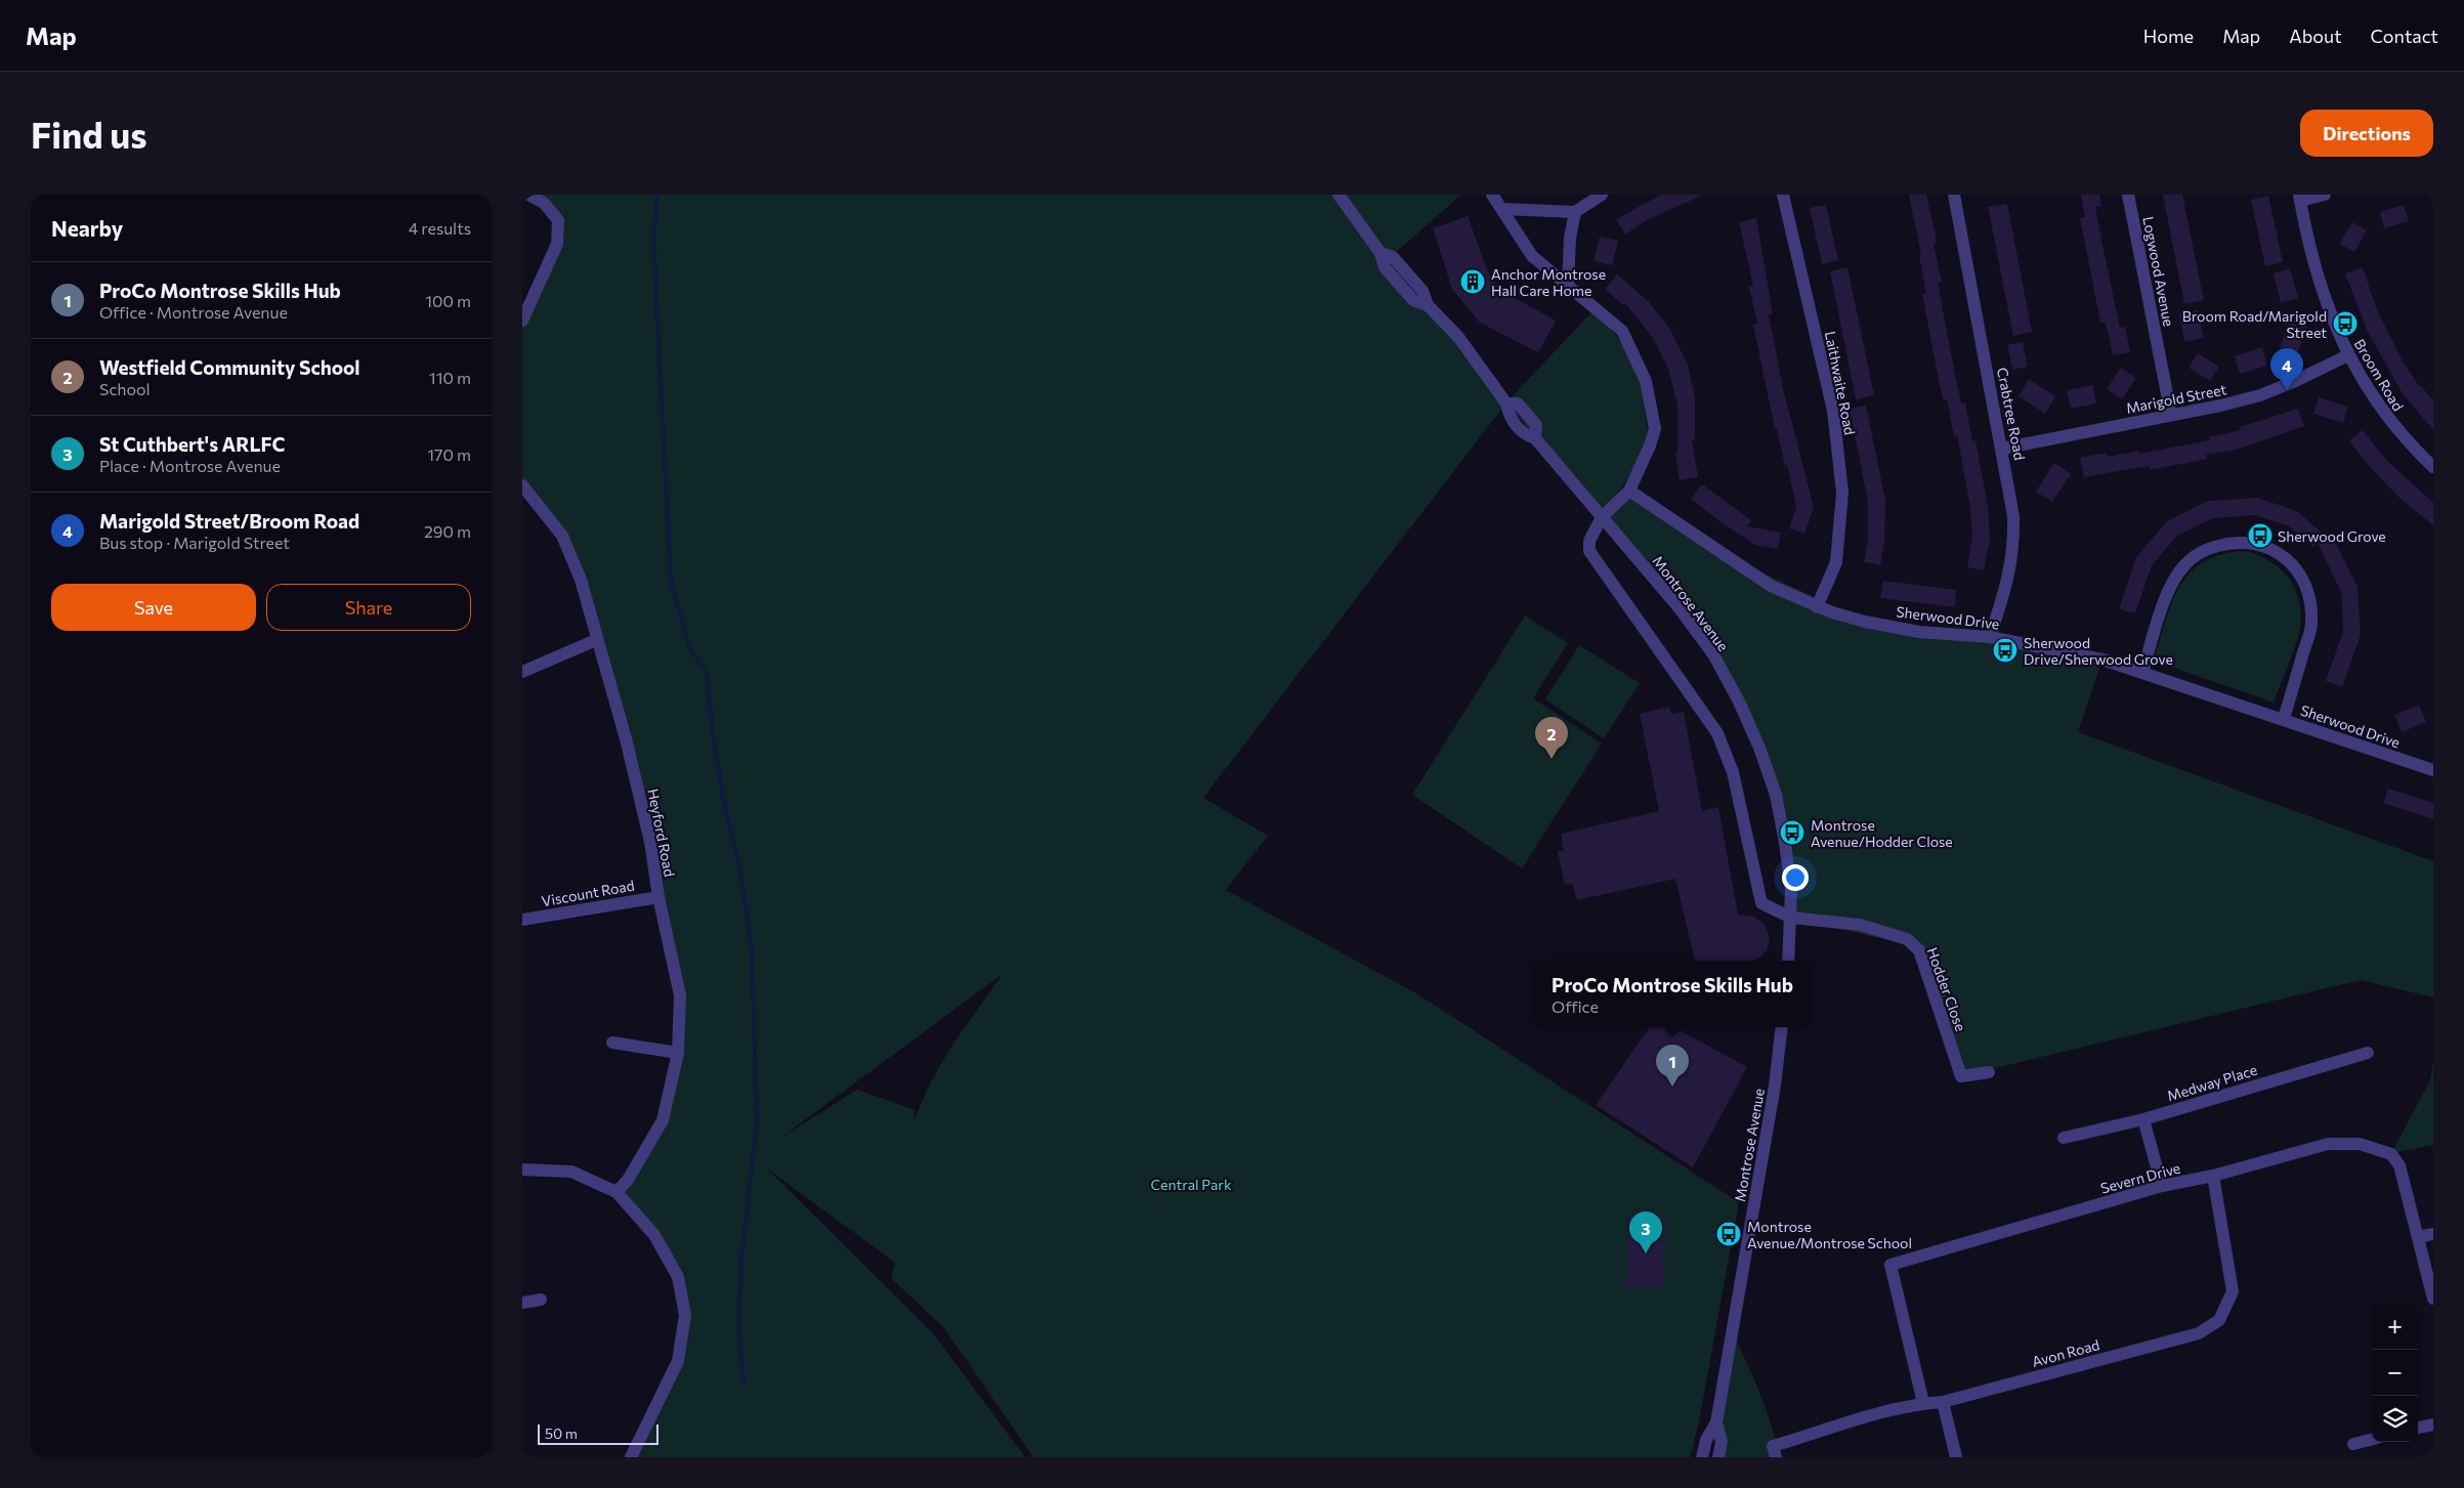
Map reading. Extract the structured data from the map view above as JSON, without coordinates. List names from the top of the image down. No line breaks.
{"streets":{"street":["Logwood Avenue","Broom Road","Laithwaite Road","Marigold Street","Crabtree Road","Montrose Avenue","Sherwood Drive","Heyford Road","Viscount Road","Hodder Close","Medway Place","Severn Drive","Avon Road"]},"crossings":[["Logwood Avenue","Marigold Street"],["Broom Road","Marigold Street"],["Laithwaite Road","Sherwood Drive"],["Marigold Street","Crabtree Road"],["Crabtree Road","Sherwood Drive"],["Montrose Avenue","Hodder Close"],["Heyford Road","Viscount Road"],["Severn Drive","Avon Road"]],"parks":["Central Park"],"places":{"building":["Anchor Montrose Hall Care Home"],"bus stop":["Broom Road/Marigold Street","Sherwood Grove","Sherwood Drive/Sherwood Grove","Montrose Avenue/Hodder Close","Montrose Avenue/Montrose School"]},"scale_bar":"50 m","page":{"header":"Map","nav":["Home","Map","About","Contact"],"buttons":["Directions",["Save","Share"]],"title":"Find us","heading":["Nearby","4 results"],"list":[{"mark":"1","name":"ProCo Montrose Skills Hub","note":"Office · Montrose Avenue","value":"100 m"},{"mark":"2","name":"Westfield Community School","note":"School","value":"110 m"},{"mark":"3","name":"St Cuthbert's ARLFC","note":"Place · Montrose Avenue","value":"170 m"},{"mark":"4","name":"Marigold Street/Broom Road","note":"Bus stop · Marigold Street","value":"290 m"}],"pins":["4","2","1","3"],"popup":["ProCo Montrose Skills Hub","Office"],"map_buttons":["+","−"],"scale":"50 m"}}
